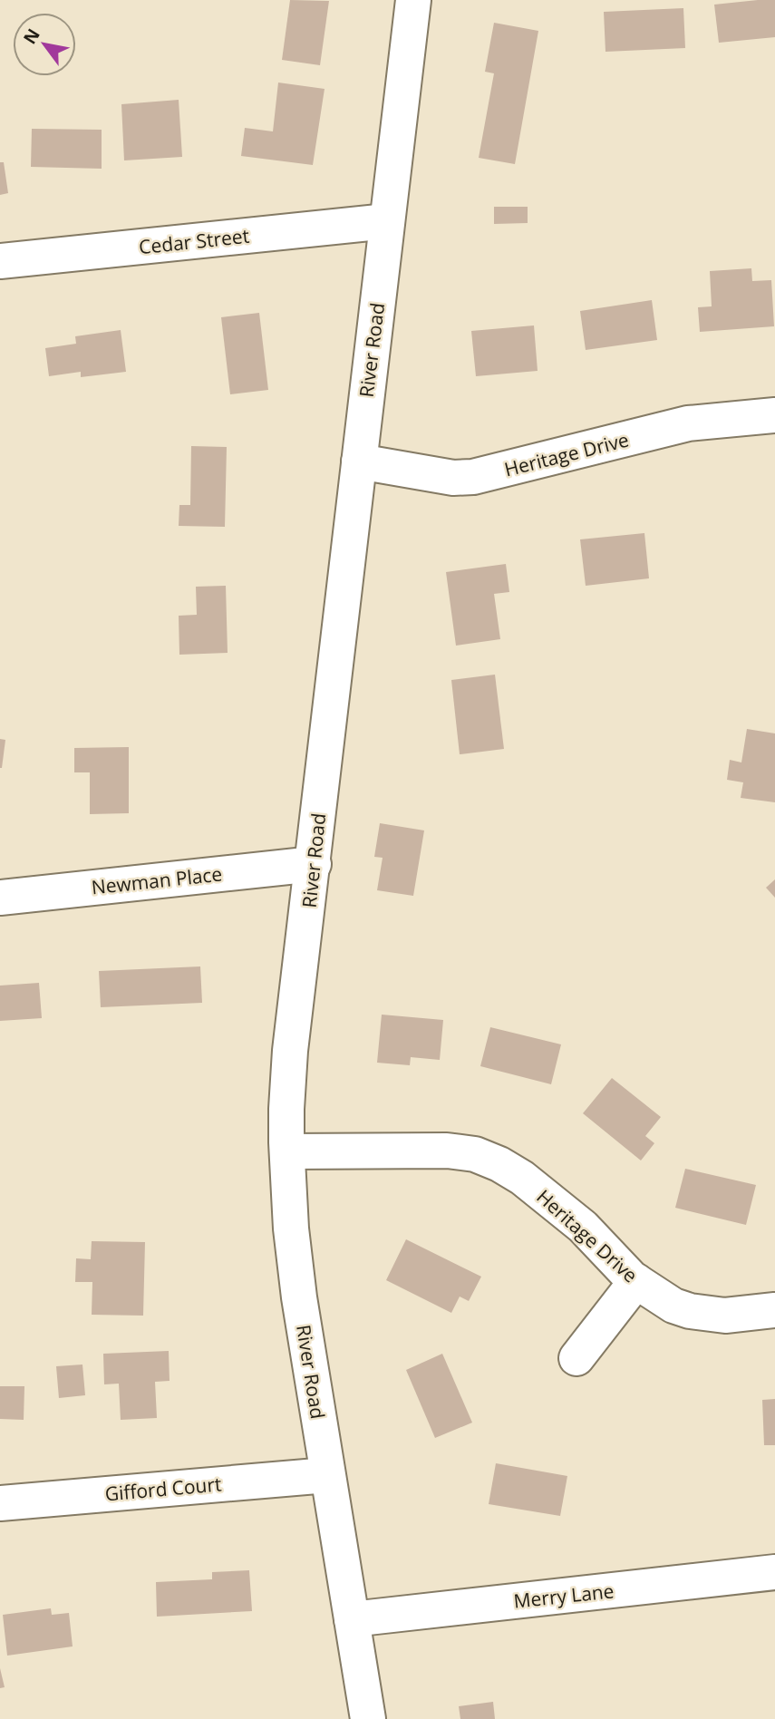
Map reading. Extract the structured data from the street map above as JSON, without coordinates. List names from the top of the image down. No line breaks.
{"streets":{"street":["Cedar Street","River Road","Heritage Drive","Newman Place","Gifford Court","Merry Lane"]},"crossings":[["Cedar Street","River Road"],["River Road","Heritage Drive"],["River Road","Newman Place"],["River Road","Gifford Court"],["River Road","Merry Lane"]],"north":"top left"}
